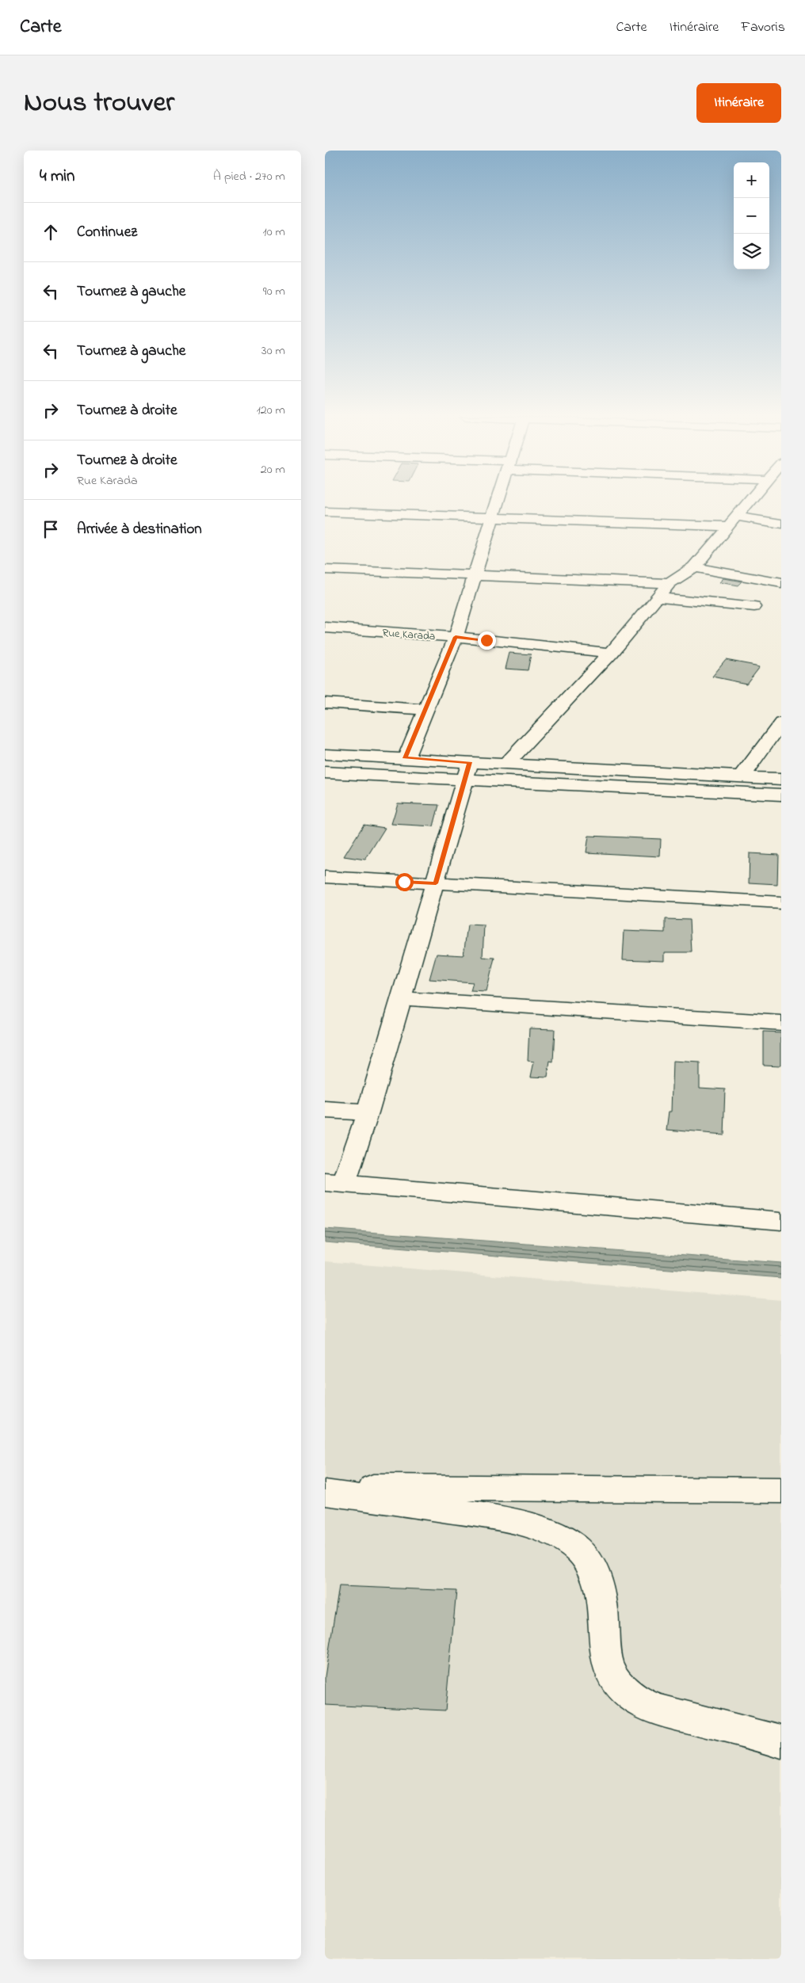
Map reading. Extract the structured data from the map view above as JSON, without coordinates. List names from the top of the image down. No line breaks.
{"streets":{"street":["Rue Karada"]},"page":{"header":"Carte","nav":["Carte","Itinéraire","Favoris"],"title":"Nous trouver","buttons":"Itinéraire","heading":["4 min","À pied · 270 m"],"map_buttons":["+","−"],"list":[["Continuez","10 m"],["Tournez à gauche","90 m"],["Tournez à gauche","30 m"],["Tournez à droite","120 m"],["Tournez à droite","Rue Karada","20 m"],"Arrivée à destination"]}}
